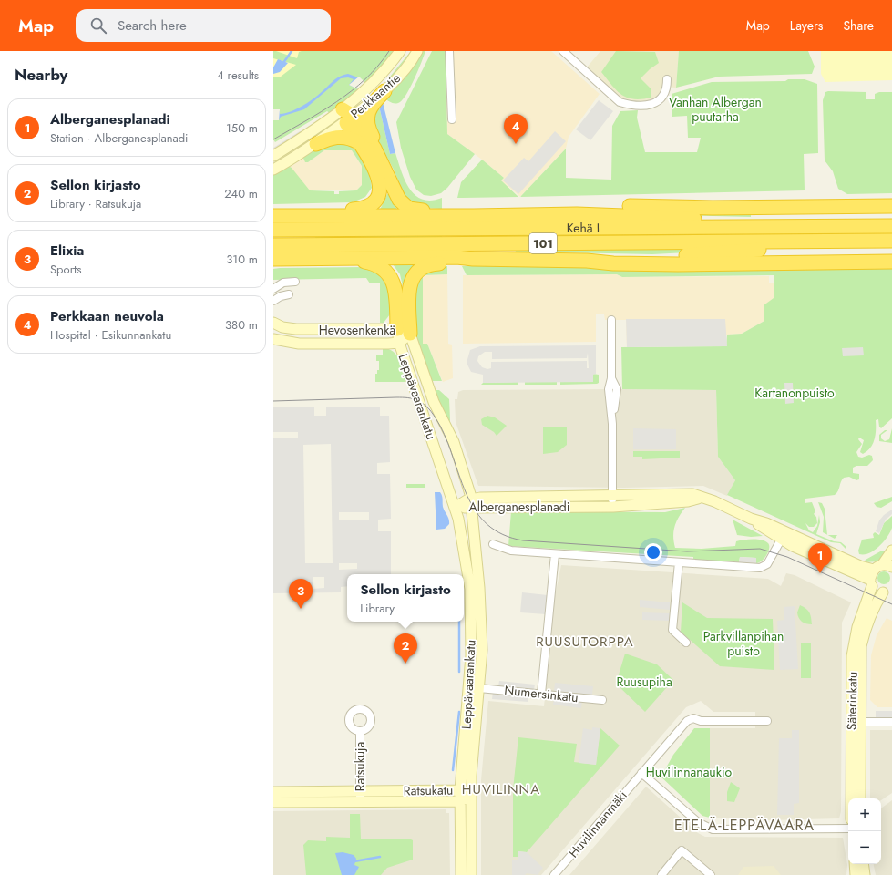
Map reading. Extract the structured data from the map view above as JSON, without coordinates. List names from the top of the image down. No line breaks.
{"streets":{"highway":["Kehä I","101"],"main road":["Perkkaantie","Hevosenkenkä","Leppävaarankatu","Alberganesplanadi","Säterinkatu","Ratsukatu"],"street":["Numersinkatu","Ratsukuja","Huvilinnanmäki"]},"crossings":[["Hevosenkenkä","Leppävaarankatu"],["Leppävaarankatu","Alberganesplanadi"],["Leppävaarankatu","Numersinkatu"],["Leppävaarankatu","Ratsukatu"],["Alberganesplanadi","Säterinkatu"],["Ratsukuja","Ratsukatu"]],"districts":["RUUSUTORPPA","HUVILINNA","ETELÄ-LEPPÄVAARA"],"parks":["Vanhan Albergan puutarha","Kartanonpuisto","Parkvillanpihan puisto","Ruusupiha","Huvilinnanaukio"],"page":{"header":"Map","search":"Search here","nav":["Map","Layers","Share"],"heading":["Nearby","4 results"],"list":[{"mark":"1","name":"Alberganesplanadi","note":"Station · Alberganesplanadi","value":"150 m"},{"mark":"2","name":"Sellon kirjasto","note":"Library · Ratsukuja","value":"240 m"},{"mark":"3","name":"Elixia","note":"Sports","value":"310 m"},{"mark":"4","name":"Perkkaan neuvola","note":"Hospital · Esikunnankatu","value":"380 m"}],"pins":["4","1","3","2"],"popup":["Sellon kirjasto","Library"],"map_buttons":["+","−"]}}
